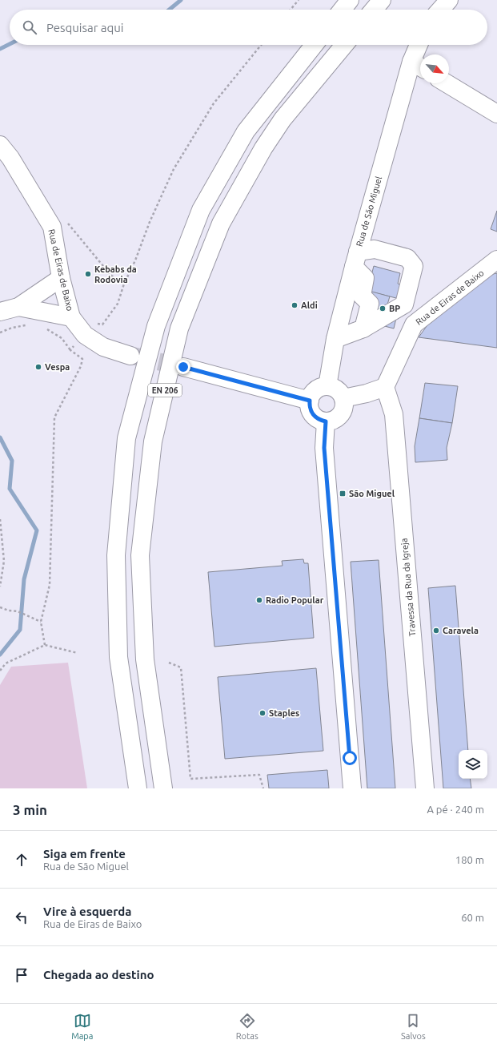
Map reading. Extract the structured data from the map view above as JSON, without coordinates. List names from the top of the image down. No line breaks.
{"streets":{"main road":["Rua de São Miguel","Rua de Eiras de Baixo","EN 206","Travessa da Rua da Igreja"]},"crossings":[["Rua de Eiras de Baixo","Travessa da Rua da Igreja"]],"places":{"other":["Kebabs da Rodovia","Aldi","BP","Vespa","Radio Popular","Caravela","Staples"],"transit":["São Miguel"]},"north":"bottom right","page":{"search":"Pesquisar aqui","heading":["3 min","A pé · 240 m"],"list":[["Siga em frente","Rua de São Miguel","180 m"],["Vire à esquerda","Rua de Eiras de Baixo","60 m"],"Chegada ao destino"],"nav":["Mapa","Rotas","Salvos"]}}
